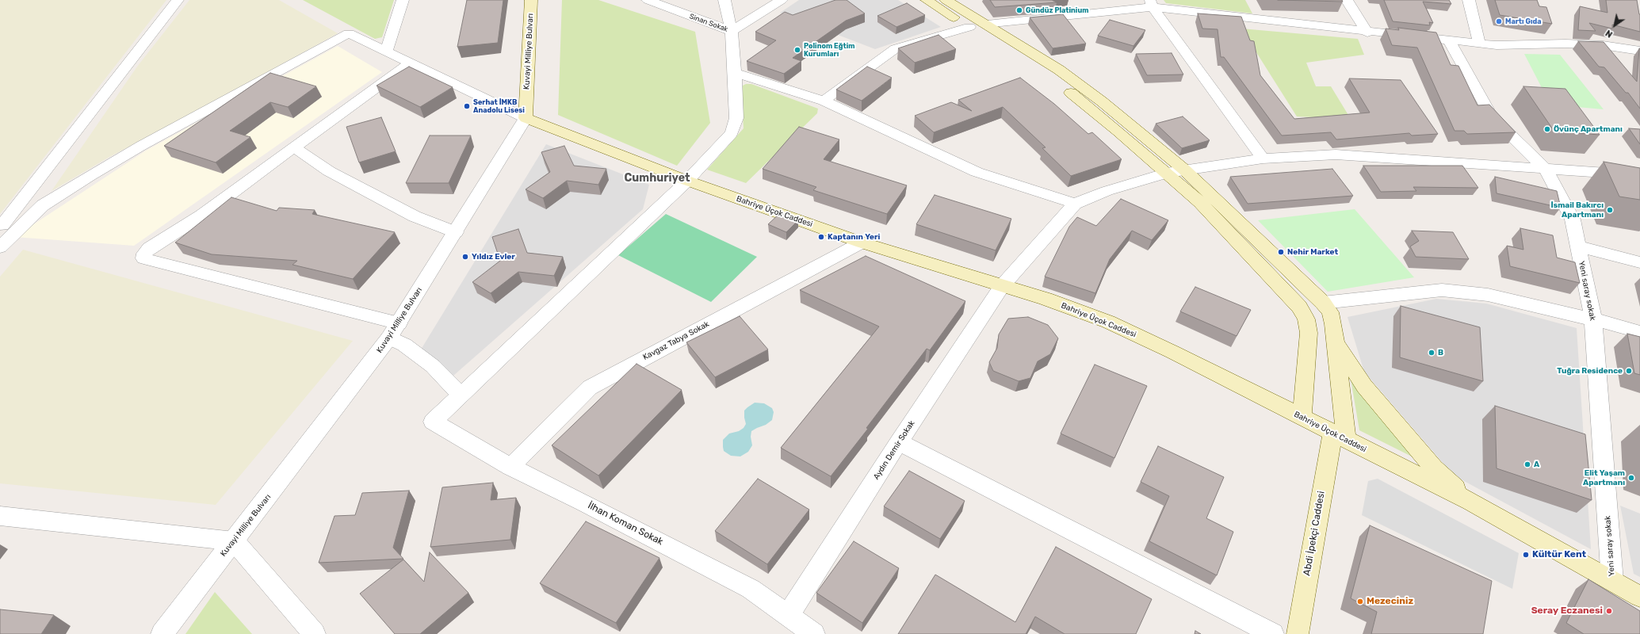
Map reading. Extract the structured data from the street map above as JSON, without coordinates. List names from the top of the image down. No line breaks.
{"streets":{"main road":["Kuvayi Milliye Bulvarı","Bahriye Üçok Caddesi","Abdi İpekçi Caddesi"],"street":["Sinan Sokak","Yeni saray sokak","Kavgaz Tabya Sokak","Aydın Demir Sokak","İlhan Koman Sokak"]},"crossings":[["Kuvayi Milliye Bulvarı","Bahriye Üçok Caddesi"],["Bahriye Üçok Caddesi","Yeni saray sokak"],["Bahriye Üçok Caddesi","Kavgaz Tabya Sokak"],["Bahriye Üçok Caddesi","Aydın Demir Sokak"],["Bahriye Üçok Caddesi","Abdi İpekçi Caddesi"],["Kavgaz Tabya Sokak","İlhan Koman Sokak"],["Aydın Demir Sokak","İlhan Koman Sokak"]],"districts":["Cumhuriyet"],"places":["Gündüz Platinium","Martı Gıda","Polinom Eğtim Kurumları","Serhat İMKB Anadolu Lisesi","Övünç Apartmanı","İsmail Bakırcı Apartmanı","Kaptanın Yeri","Nehir Market","Yıldız Evler","B","Tuğra Residence","A","Elit Yaşam Apartmanı","Kültür Kent","Mezeciniz","Seray Eczanesi"],"north":"bottom left"}
